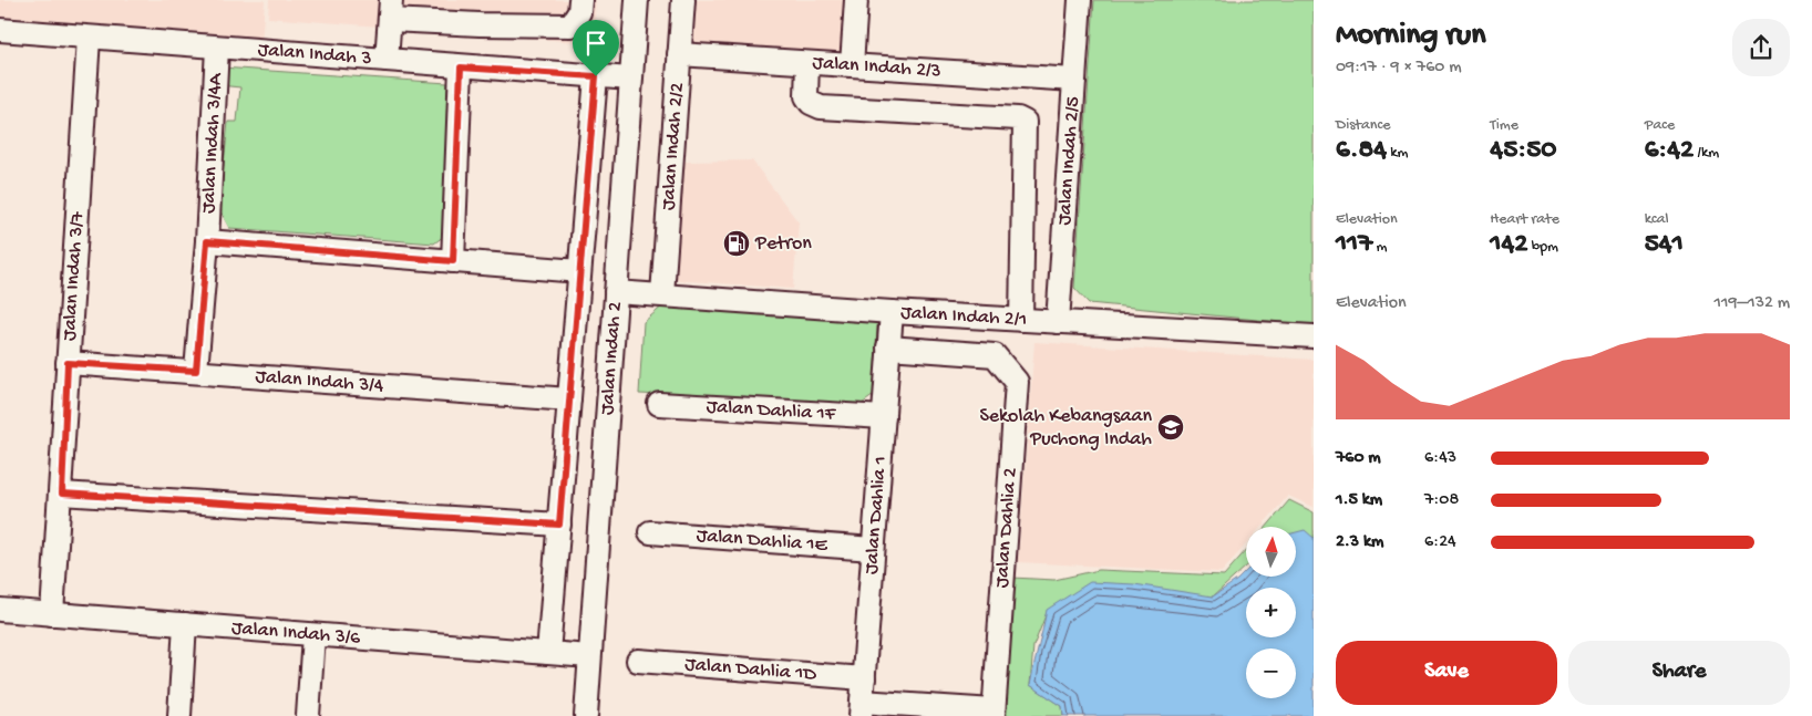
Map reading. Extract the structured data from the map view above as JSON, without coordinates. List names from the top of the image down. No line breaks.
{"streets":{"street":["Jalan Indah 3","Jalan Indah 2/3","Jalan Indah 3/4A","Jalan Indah 2/2","Jalan Indah 2/5","Jalan Indah 3/7","Jalan Indah 2/1","Jalan Indah 2","Jalan Indah 3/4","Jalan Dahlia 1F","Jalan Dahlia 1","Jalan Dahlia 2","Jalan Dahlia 1E","Jalan Indah 3/6","Jalan Dahlia 1D"]},"crossings":[["Jalan Indah 3","Jalan Indah 3/4A"],["Jalan Indah 3","Jalan Indah 3/7"],["Jalan Indah 3","Jalan Indah 2"],["Jalan Indah 2/3","Jalan Indah 2/2"],["Jalan Indah 2/3","Jalan Indah 2/5"],["Jalan Indah 3/4A","Jalan Indah 3/4"],["Jalan Indah 2/2","Jalan Indah 2/1"],["Jalan Indah 2/5","Jalan Indah 2/1"],["Jalan Indah 3/7","Jalan Indah 3/4"],["Jalan Indah 3/7","Jalan Indah 3/6"],["Jalan Indah 2/1","Jalan Indah 2"],["Jalan Indah 2/1","Jalan Dahlia 1"],["Jalan Indah 2","Jalan Indah 3/6"],["Jalan Dahlia 1F","Jalan Dahlia 1"],["Jalan Dahlia 1","Jalan Dahlia 2"],["Jalan Dahlia 1","Jalan Dahlia 1E"],["Jalan Dahlia 1","Jalan Dahlia 1D"]],"places":{"fuel station":["Petron"],"school or university":["Sekolah Kebangsaan Puchong Indah"]},"north":"top","page":{"heading":["Morning run","09:17 · 9 × 760 m"],"stats":[["Distance","6.84 km"],["Time","45:50"],["Pace","6:42 /km"],["Elevation","117 m"],["Heart rate","142 bpm"],["kcal","541"]],"chart":["Elevation","119–132 m"],"list":[{"name":"760 m","note":"6:43"},{"name":"1.5 km","note":"7:08"},{"name":"2.3 km","note":"6:24"}],"map_buttons":["+","−"],"buttons":["Save","Share"]}}
